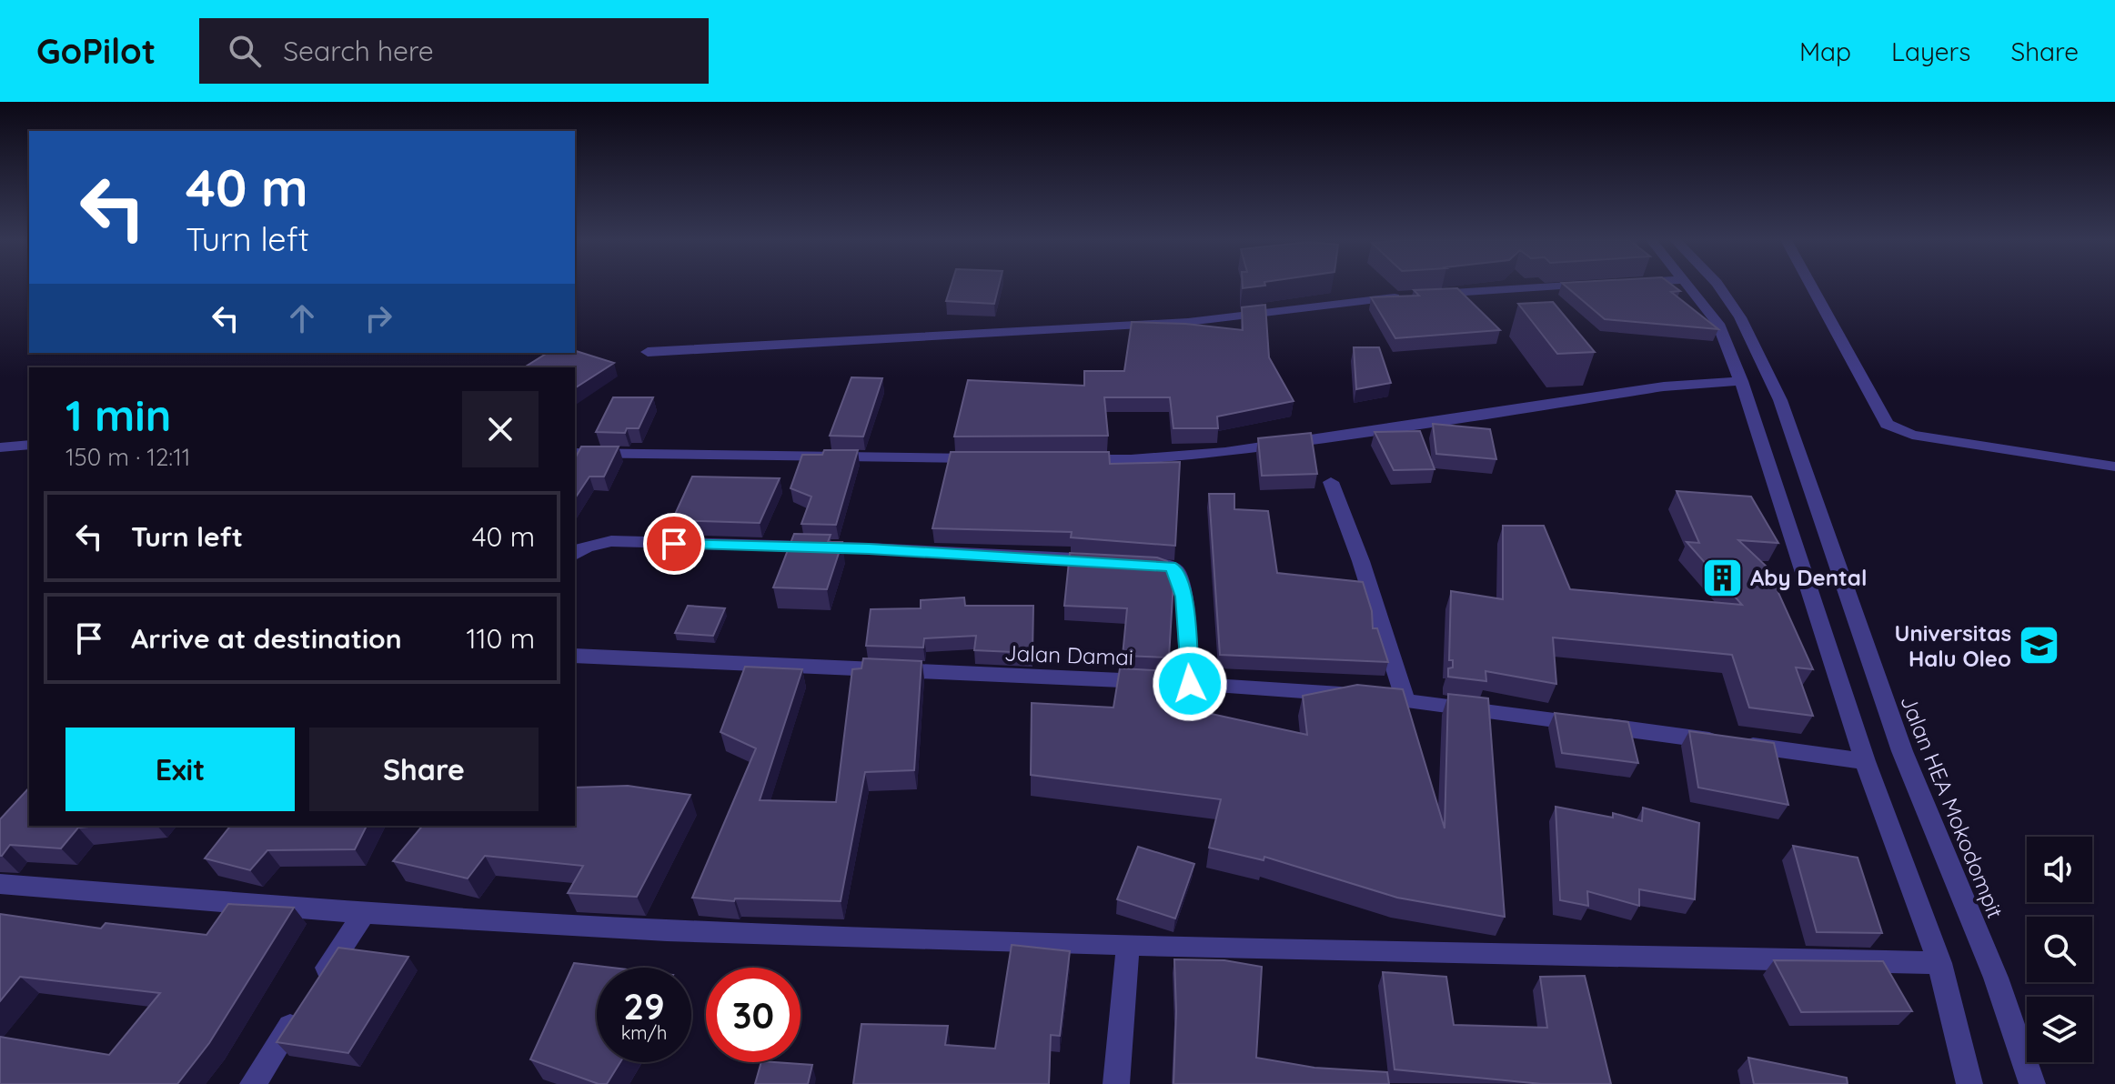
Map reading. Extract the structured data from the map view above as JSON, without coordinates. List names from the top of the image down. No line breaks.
{"streets":{"street":["Jalan Damai","Jalan HEA Mokodompit"]},"places":{"building":["Aby Dental"],"school or university":["Universitas Halu Oleo"]},"page":{"header":"GoPilot","search":"Search here","nav":["Map","Layers","Share"],"turn":["40 m","Turn left"],"heading":["1 min","150 m · 12:11"],"list":[{"name":"Turn left","value":"40 m"},{"name":"Arrive at destination","value":"110 m"}],"buttons":["Exit","Share"],"speed":"29 km/h","limit":"30"}}
